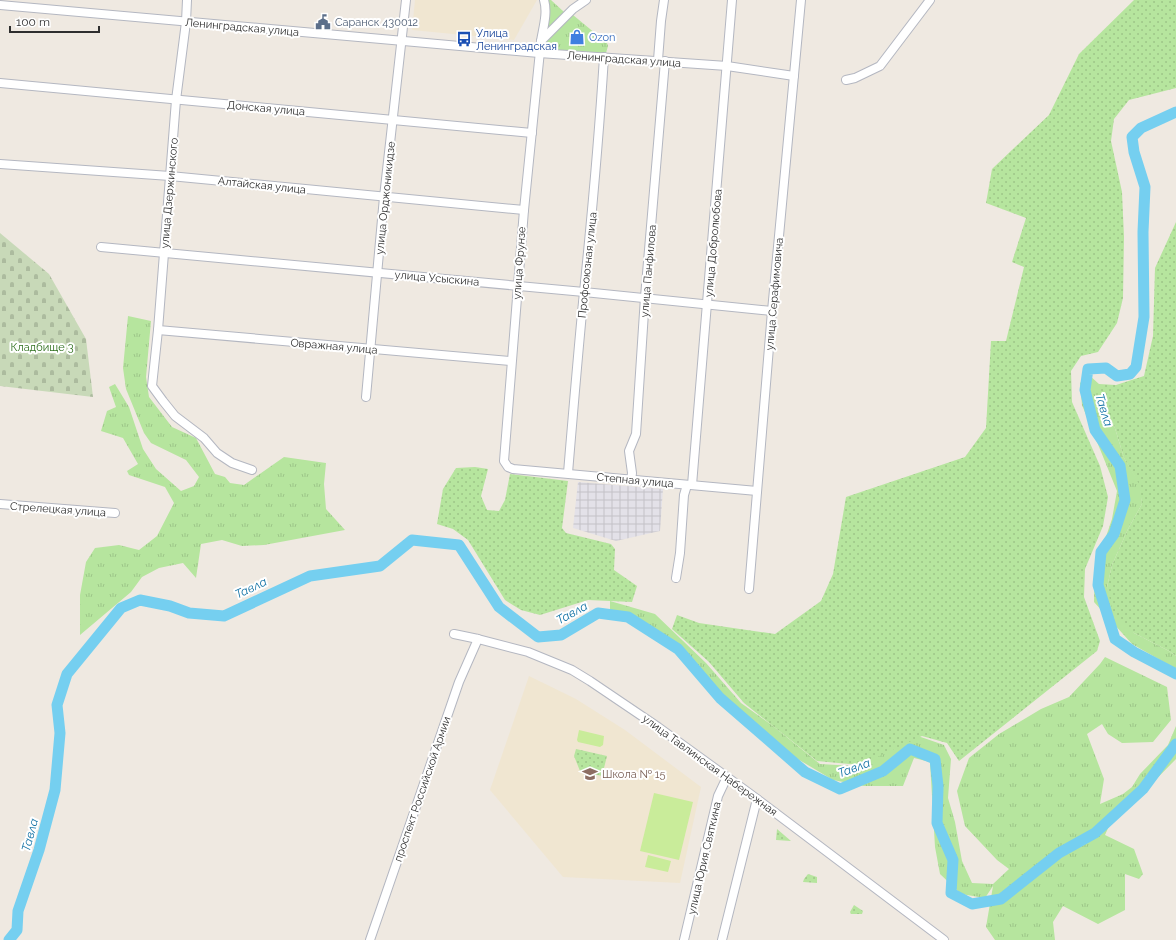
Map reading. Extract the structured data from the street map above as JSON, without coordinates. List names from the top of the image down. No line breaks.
{"streets":{"street":["Ленинградская улица","Донская улица","Алтайская улица","улица Дзержинского","улица Орджоникидзе","улица Добролюбова","улица Фрунзе","Профсоюзная улица","улица Панфилова","улица Усыскина","улица Серафимовича","Овражная улица","Степная улица","Стрелецкая улица","улица Тавлинская Набережная","проспект Российской Армии","улица Юрия Святкина"]},"crossings":[["Ленинградская улица","улица Дзержинского"],["Ленинградская улица","улица Орджоникидзе"],["Ленинградская улица","улица Добролюбова"],["Ленинградская улица","улица Фрунзе"],["Ленинградская улица","Профсоюзная улица"],["Ленинградская улица","улица Панфилова"],["Ленинградская улица","улица Серафимовича"],["Донская улица","улица Дзержинского"],["Донская улица","улица Орджоникидзе"],["Донская улица","улица Фрунзе"],["Алтайская улица","улица Дзержинского"],["Алтайская улица","улица Орджоникидзе"],["Алтайская улица","улица Фрунзе"],["улица Дзержинского","улица Усыскина"],["улица Дзержинского","Овражная улица"],["улица Орджоникидзе","улица Усыскина"],["улица Орджоникидзе","Овражная улица"],["улица Добролюбова","улица Усыскина"],["улица Добролюбова","Степная улица"],["улица Фрунзе","улица Усыскина"],["улица Фрунзе","Овражная улица"],["улица Фрунзе","Степная улица"],["Профсоюзная улица","улица Усыскина"],["Профсоюзная улица","Степная улица"],["улица Панфилова","улица Усыскина"],["улица Панфилова","Степная улица"],["улица Усыскина","улица Серафимовича"],["улица Серафимовича","Степная улица"],["улица Тавлинская Набережная","проспект Российской Армии"],["улица Тавлинская Набережная","улица Юрия Святкина"]],"water":["Тавла"],"parks":["Кладбище 3"],"places":{"public building":["Саранск 430012"],"shop":["Ozon"],"bus stop":["Улица Ленинградская"],"school or university":["Школа № 15"]},"scale_bar":"100 m"}
